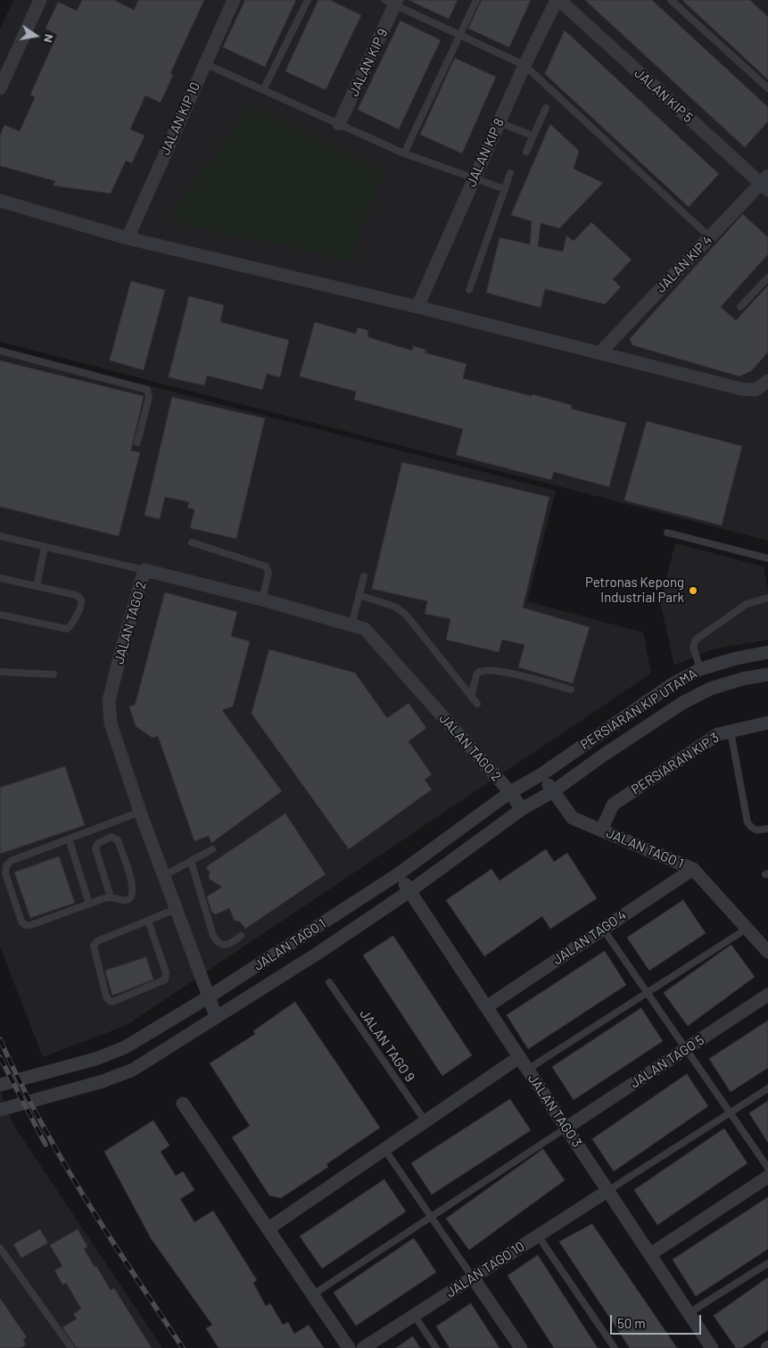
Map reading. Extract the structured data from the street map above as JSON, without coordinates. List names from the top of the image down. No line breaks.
{"streets":{"street":["JALAN KIP 9","JALAN KIP 5","JALAN KIP 10","JALAN KIP 8","JALAN KIP 4","JALAN TAGO 2","PERSIARAN KIP UTAMA","PERSIARAN KIP 3","JALAN TAGO 1","JALAN TAGO 4","JALAN TAGO 5","JALAN TAGO 3","JALAN TAGO 10"],"lane":["JALAN TAGO 9"]},"crossings":[["JALAN KIP 5","JALAN KIP 8"],["JALAN KIP 5","JALAN KIP 4"],["JALAN TAGO 2","JALAN TAGO 1"],["PERSIARAN KIP UTAMA","JALAN TAGO 1"],["PERSIARAN KIP 3","JALAN TAGO 1"],["JALAN TAGO 1","JALAN TAGO 4"],["JALAN TAGO 1","JALAN TAGO 3"],["JALAN TAGO 4","JALAN TAGO 3"],["JALAN TAGO 5","JALAN TAGO 3"],["JALAN TAGO 3","JALAN TAGO 10"]],"places":["Petronas Kepong Industrial Park"],"scale_bar":"50 m","north":"right"}
